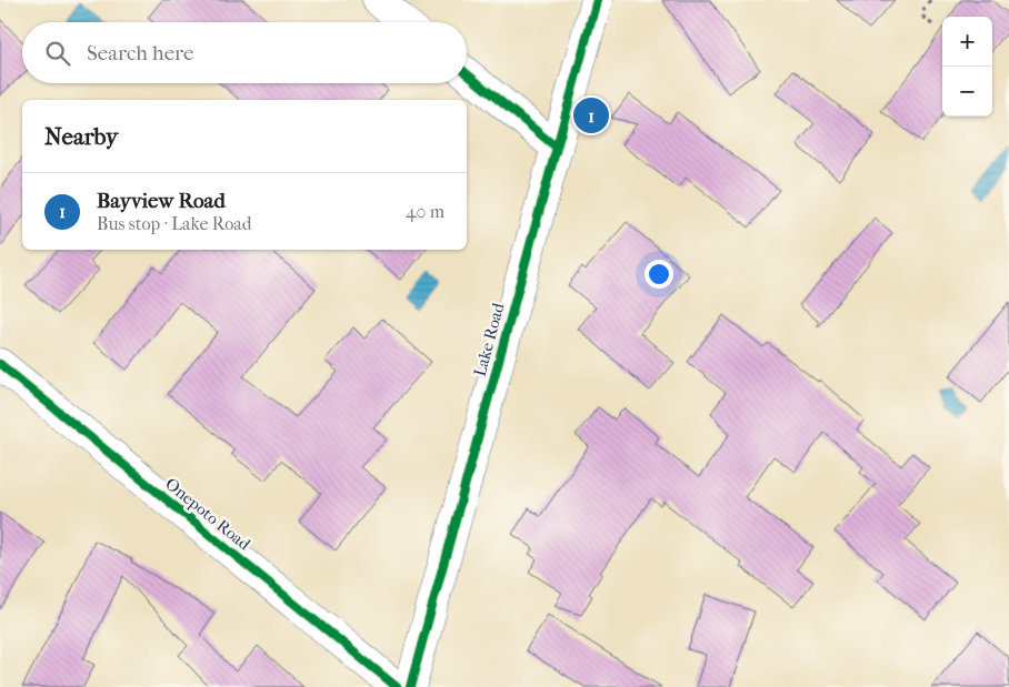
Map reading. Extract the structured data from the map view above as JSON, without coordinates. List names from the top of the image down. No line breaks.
{"streets":{"main road":["Lake Road","Onepoto Road"]},"page":{"map_buttons":["+","−"],"search":"Search here","pins":"1","heading":"Nearby","list":[{"mark":"1","name":"Bayview Road","note":"Bus stop · Lake Road","value":"40 m"}]}}
